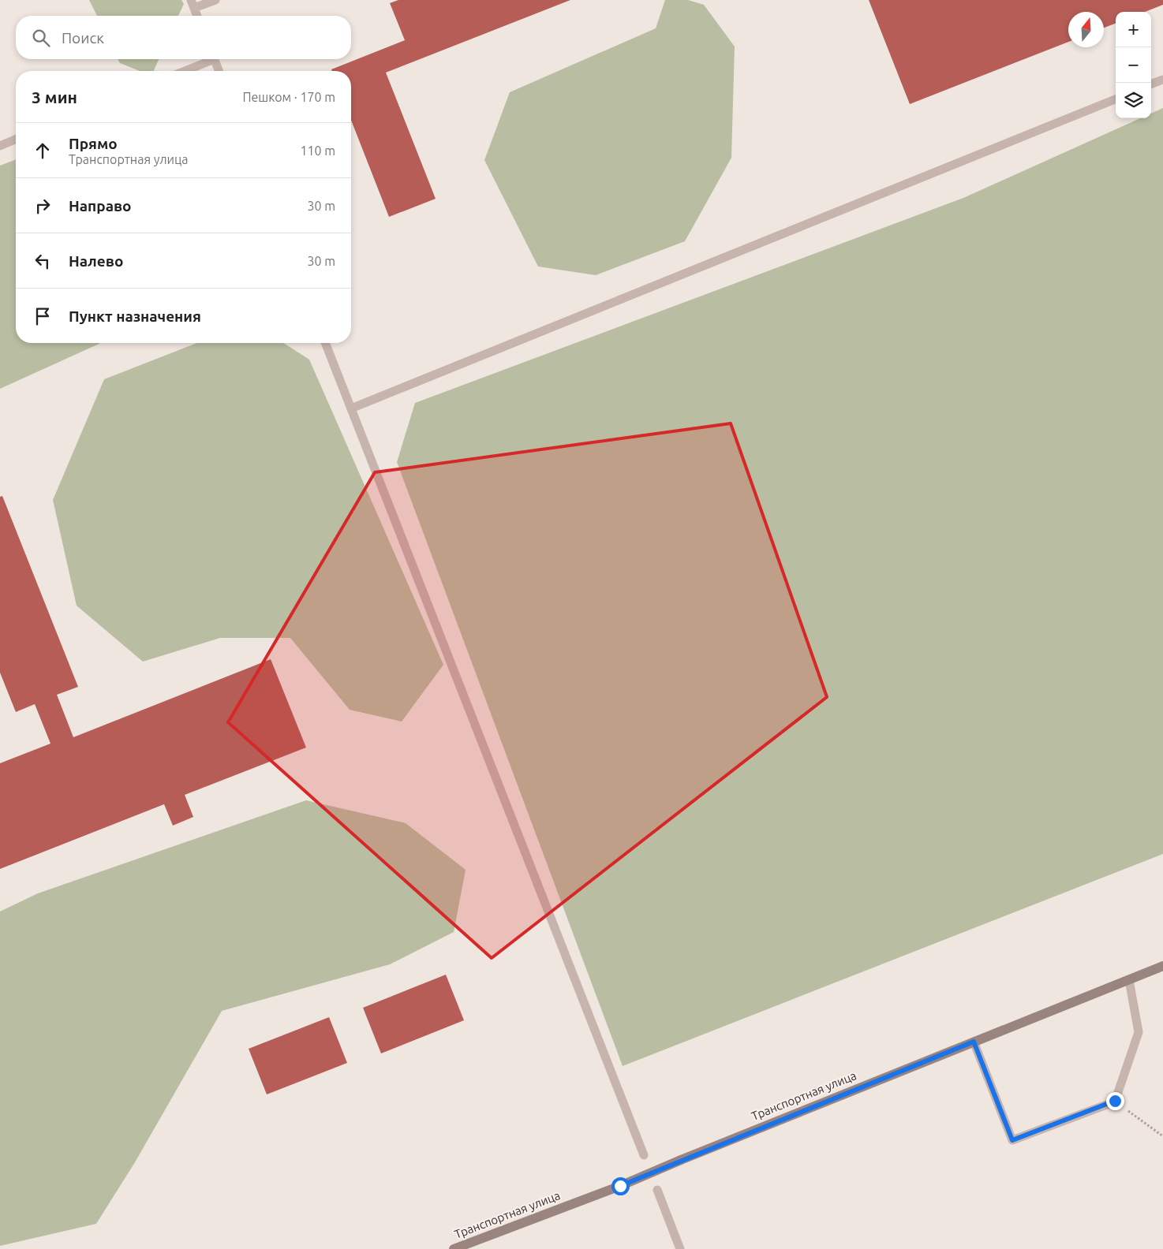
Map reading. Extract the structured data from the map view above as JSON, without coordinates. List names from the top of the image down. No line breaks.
{"streets":{"street":["Транспортная улица"]},"north":"top","page":{"map_buttons":["+","−"],"search":"Поиск","heading":["3 мин","Пешком · 170 m"],"list":[["Прямо","Транспортная улица","110 m"],["Направо","30 m"],["Налево","30 m"],"Пункт назначения"]}}
